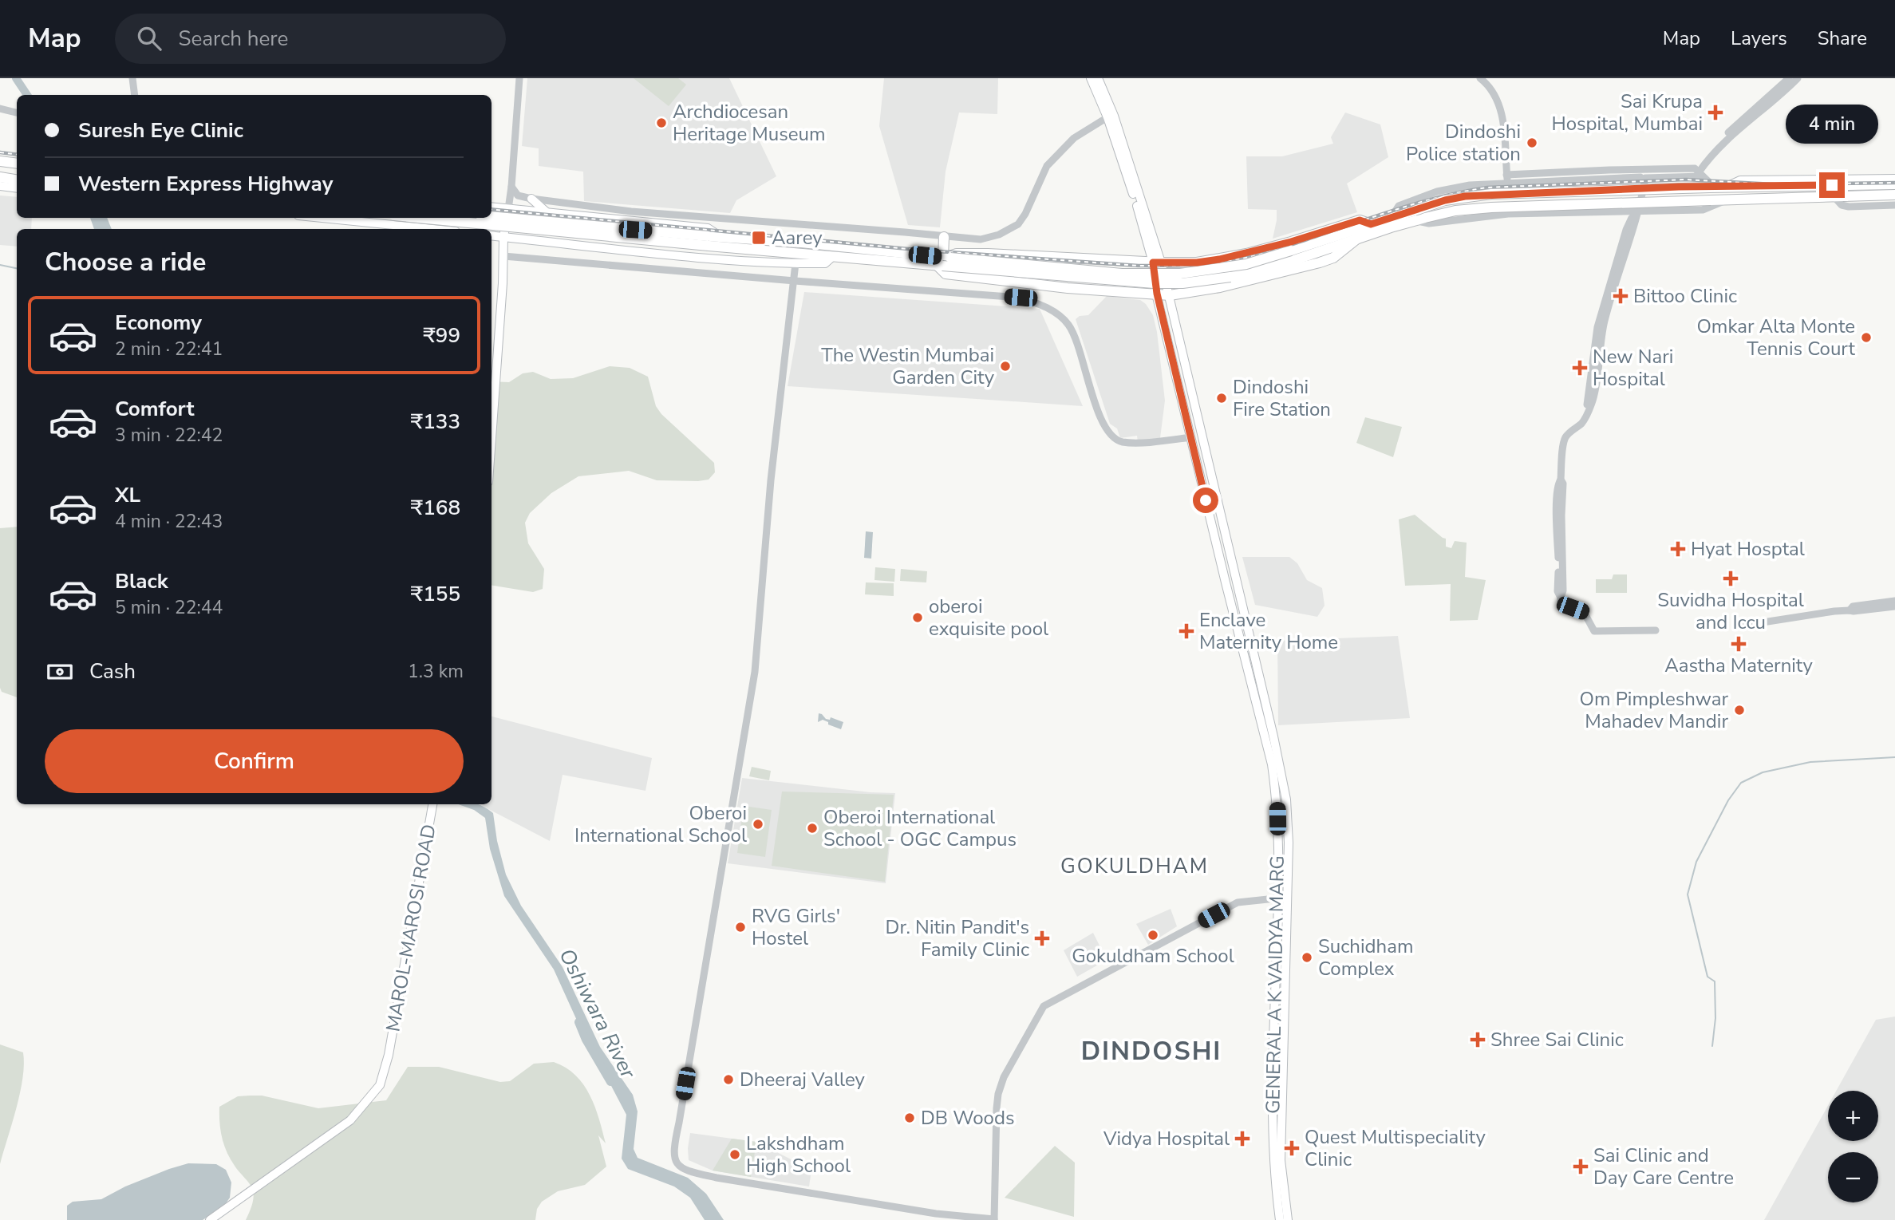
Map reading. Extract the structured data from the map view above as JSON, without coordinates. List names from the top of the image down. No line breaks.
{"streets":{"main road":["MAROL-MAROSI ROAD","GENERAL A K VAIDYA MARG"]},"districts":["GOKULDHAM","DINDOSHI"],"water":["Oshiwara River"],"places":{"health":["Sai Krupa Hospital, Mumbai","Bittoo Clinic","New Nari Hospital","Hyat Hosptal","Suvidha Hospital and Iccu","Enclave Maternity Home","Aastha Maternity","Dr. Nitin Pandit's Family Clinic","Shree Sai Clinic","Vidya Hospital","Quest Multispeciality Clinic","Sai Clinic and Day Care Centre"],"other":["Archdiocesan Heritage Museum","Dindoshi Police station","Omkar Alta Monte Tennis Court","The Westin Mumbai Garden City","Dindoshi Fire Station","oberoi exquisite pool","Om Pimpleshwar Mahadev Mandir","Oberoi International School","Oberoi International School - OGC Campus","RVG Girls' Hostel","Gokuldham School","Suchidham Complex","Dheeraj Valley","DB Woods","Lakshdham High School"],"transit":["Aarey"]},"page":{"header":"Map","search":"Search here","nav":["Map","Layers","Share"],"banner":["Suresh Eye Clinic","Western Express Highway"],"bubble":"4 min","heading":"Choose a ride","list":[{"name":"Economy","note":"2 min · 22:41","value":"₹99"},{"name":"Comfort","note":"3 min · 22:42","value":"₹133"},{"name":"XL","note":"4 min · 22:43","value":"₹168"},{"name":"Black","note":"5 min · 22:44","value":"₹155"}],"pay":["Cash","1.3 km"],"buttons":"Confirm","map_buttons":["+","−"]}}
